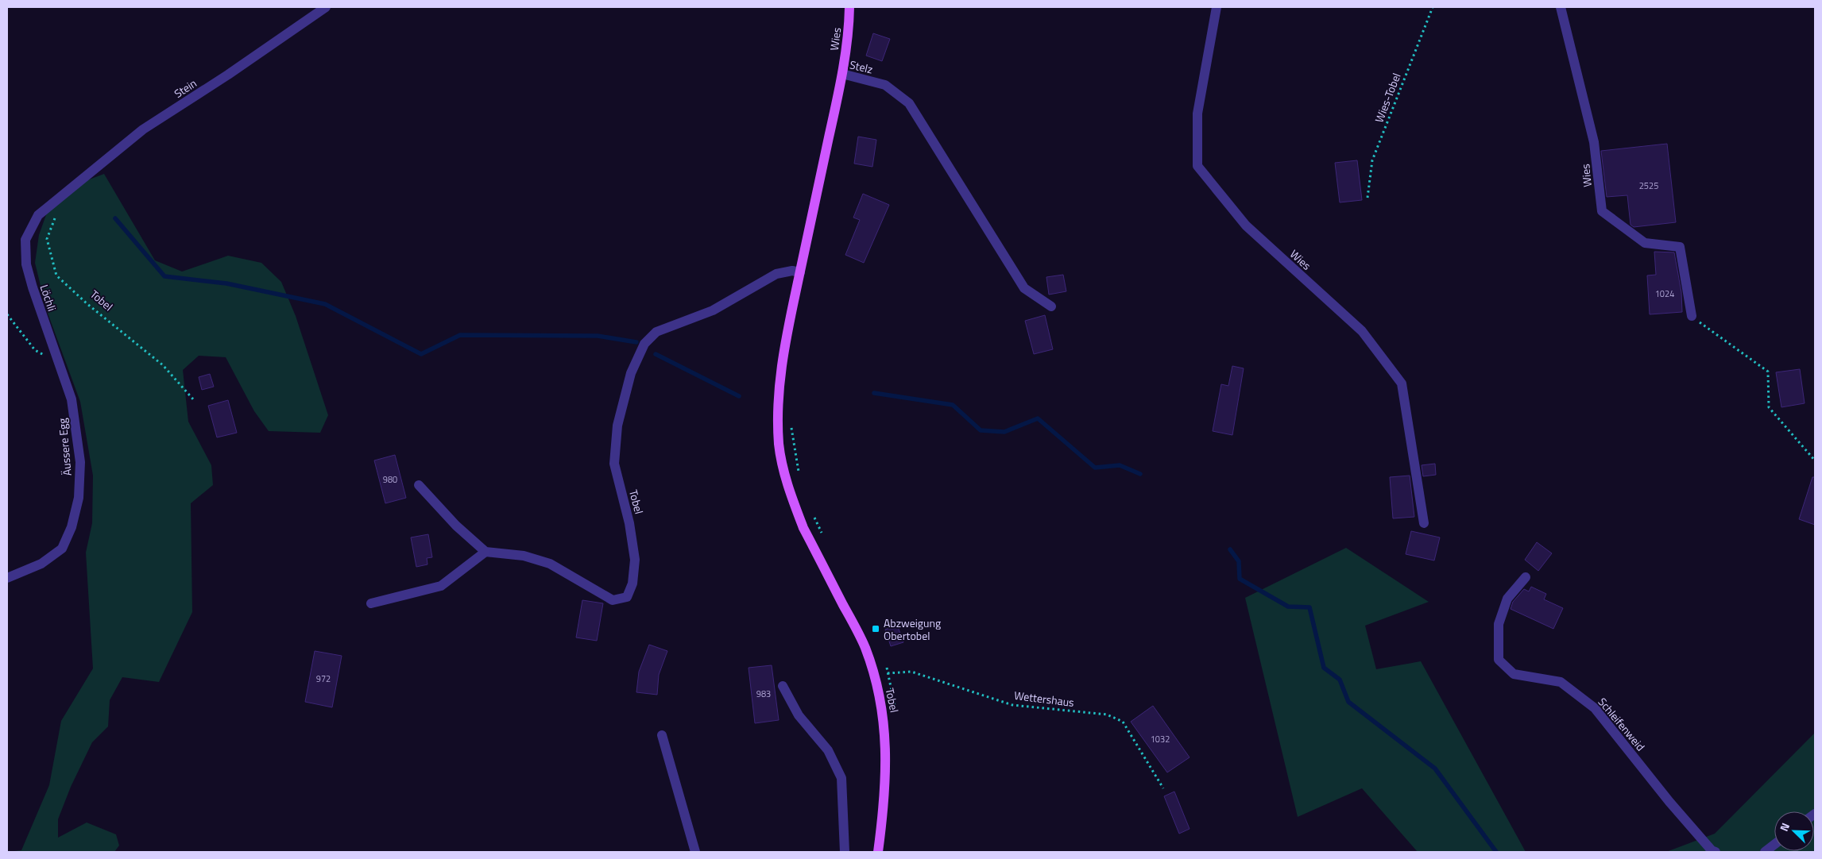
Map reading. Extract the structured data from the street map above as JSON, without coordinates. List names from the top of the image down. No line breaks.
{"streets":{"main road":["Wies","Stelz","Tobel"],"street":["Stein","Löchli","Äussere Egg","Schleifenweid"],"path":["Wies-Tobel","Wettershaus"]},"crossings":[["Wies","Stelz"],["Stelz","Tobel"],["Stein","Löchli"],["Stein","Tobel"],["Löchli","Tobel"],["Löchli","Äussere Egg"]],"places":{"transit":["Abzweigung Obertobel"]},"house_numbers":["2525","1024","980","972","983","1032"],"north":"top left"}
